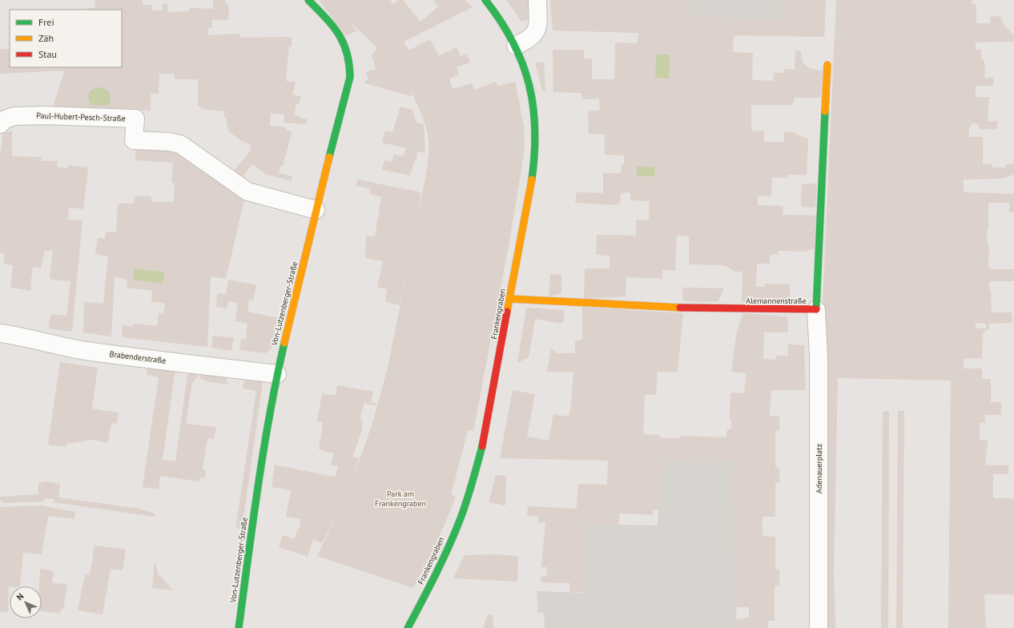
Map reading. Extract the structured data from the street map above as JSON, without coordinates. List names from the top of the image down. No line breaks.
{"streets":{"street":["Paul-Hubert-Pesch-Straße","Alemannenstraße","Von-Lutzenberger-Straße","Frankengraben","Brabenderstraße","Adenauerplatz"]},"crossings":[["Paul-Hubert-Pesch-Straße","Von-Lutzenberger-Straße"],["Alemannenstraße","Frankengraben"],["Alemannenstraße","Adenauerplatz"],["Von-Lutzenberger-Straße","Brabenderstraße"]],"parks":["Park am Frankengraben"],"legend":["Frei","Zäh","Stau"],"north":"top left"}
